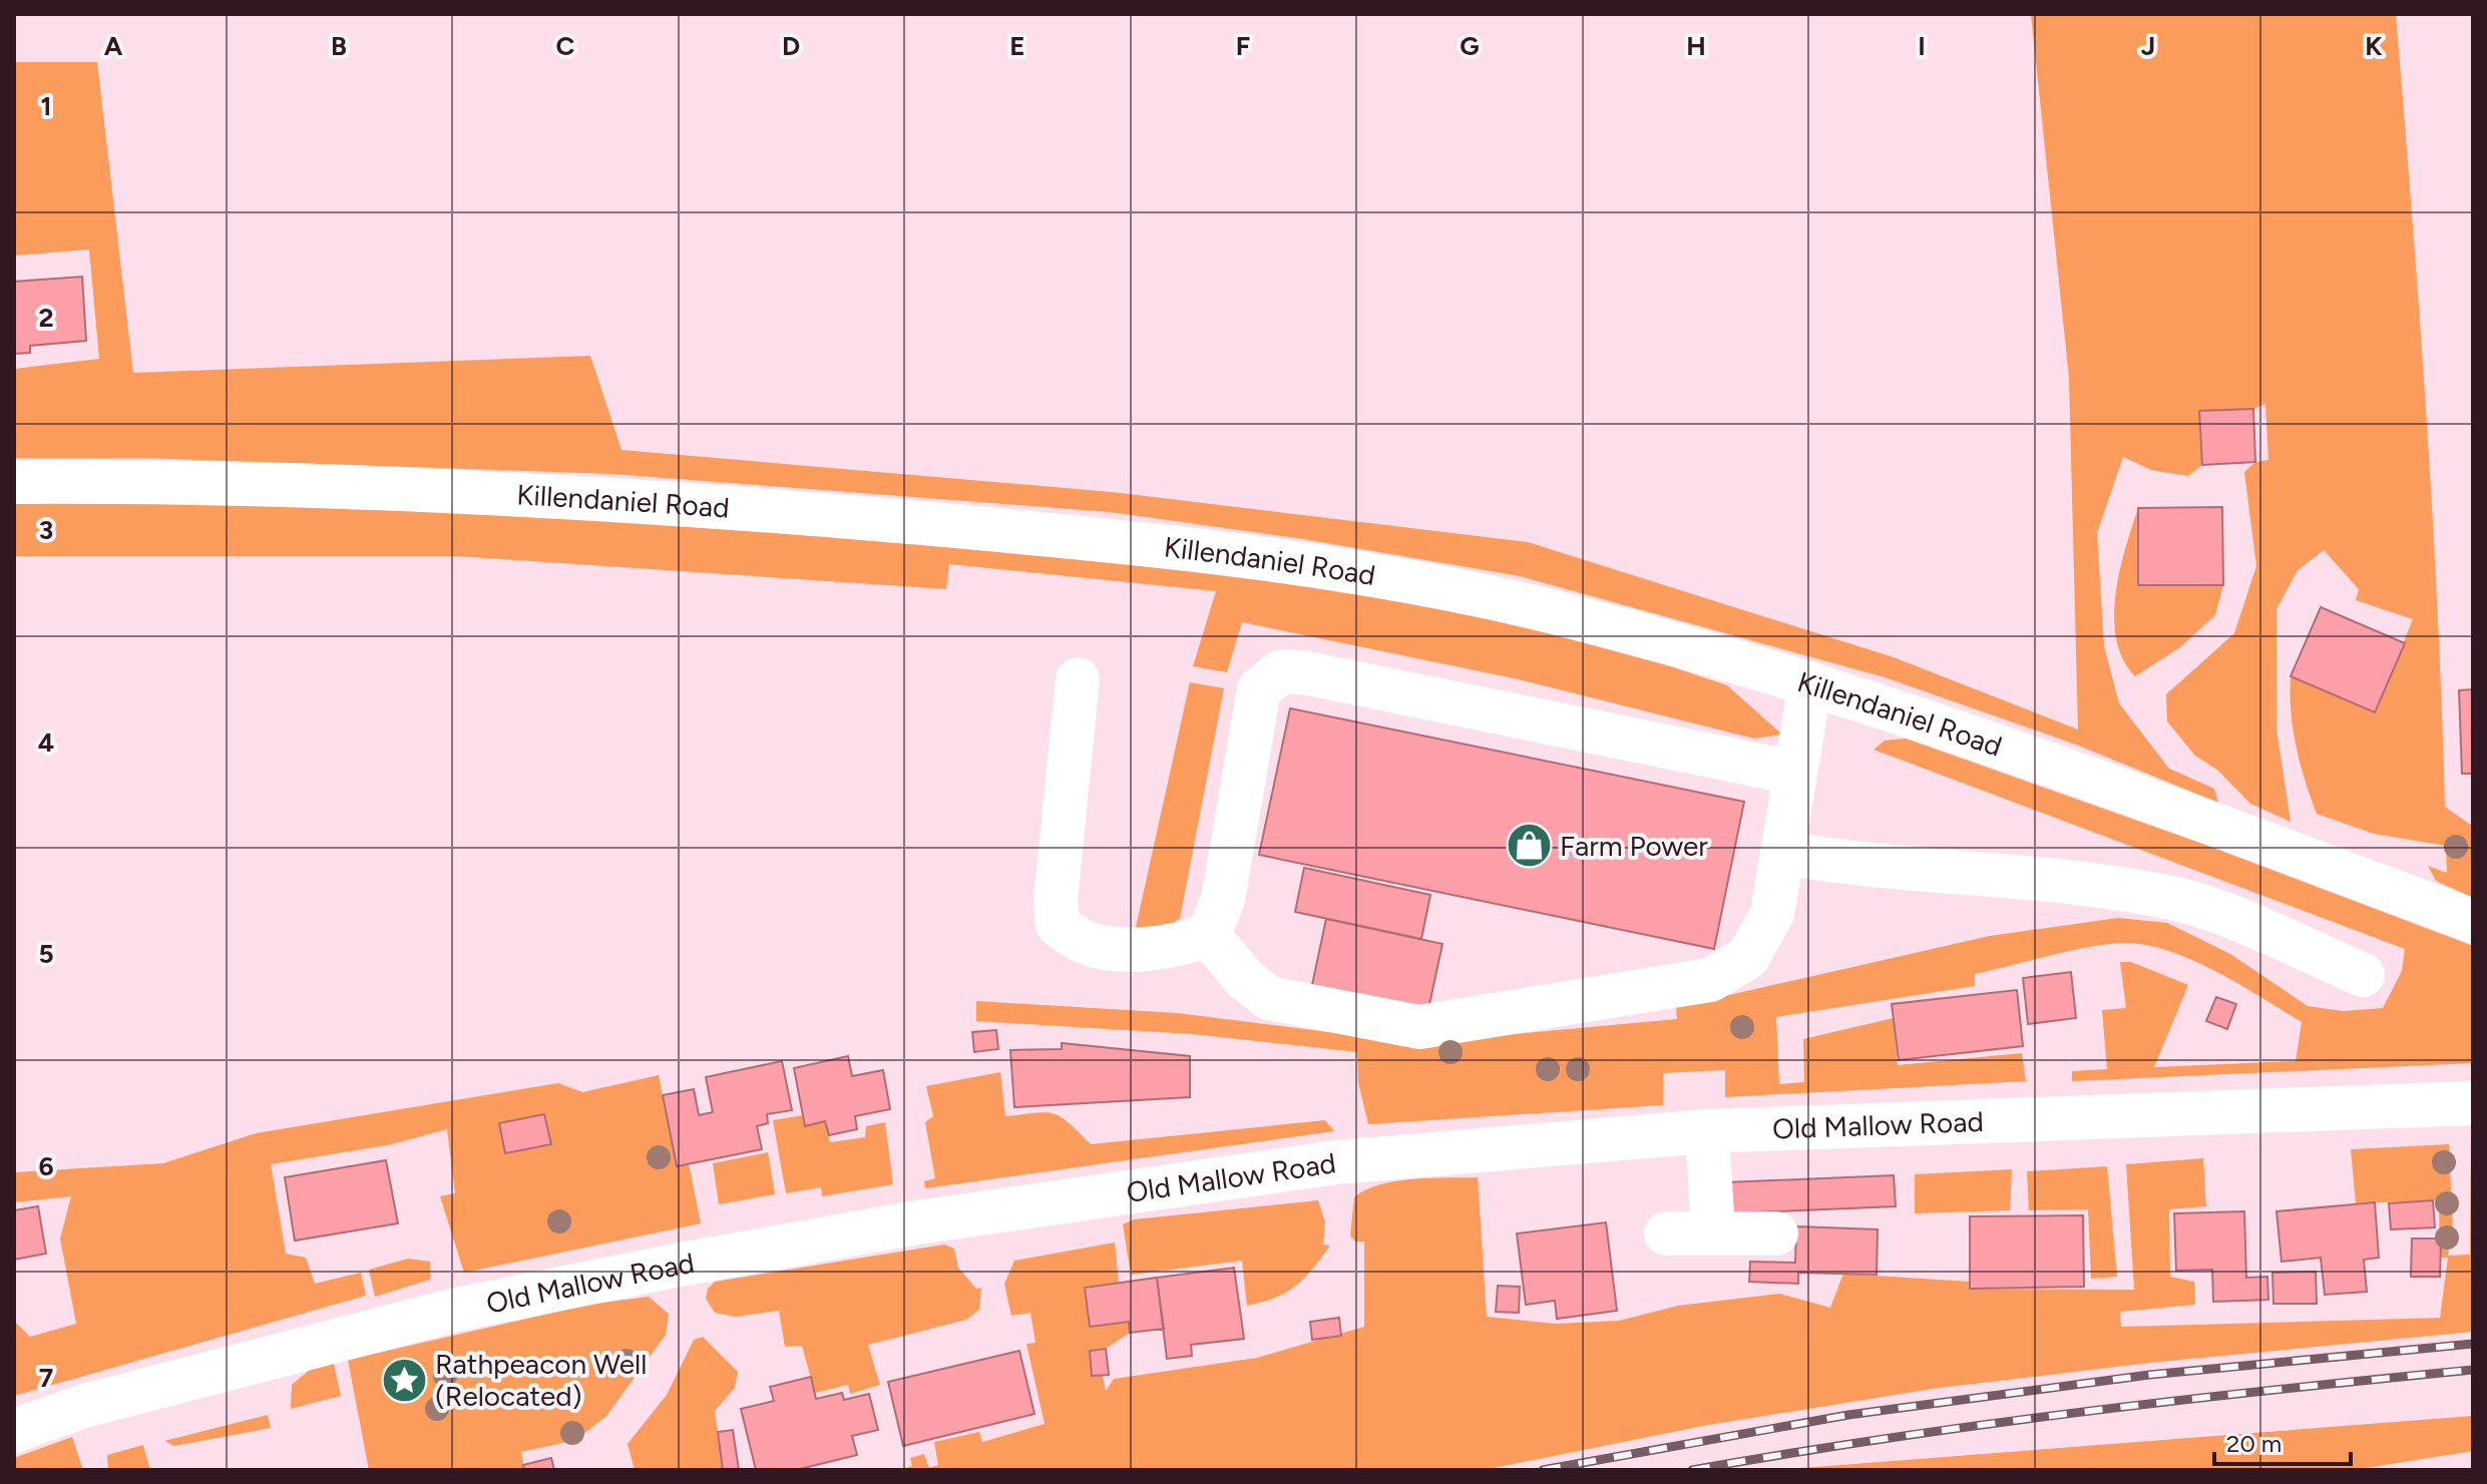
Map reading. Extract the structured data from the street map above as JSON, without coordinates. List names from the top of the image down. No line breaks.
{"streets":{"street":["Killendaniel Road","Old Mallow Road"]},"places":{"shop":["Farm Power"],"place":["Rathpeacon Well (Relocated)"]},"scale_bar":"20 m","grid":{"columns":["A","B","C","D","E","F","G","H","I","J","K"],"rows":["1","2","3","4","5","6","7"]}}
